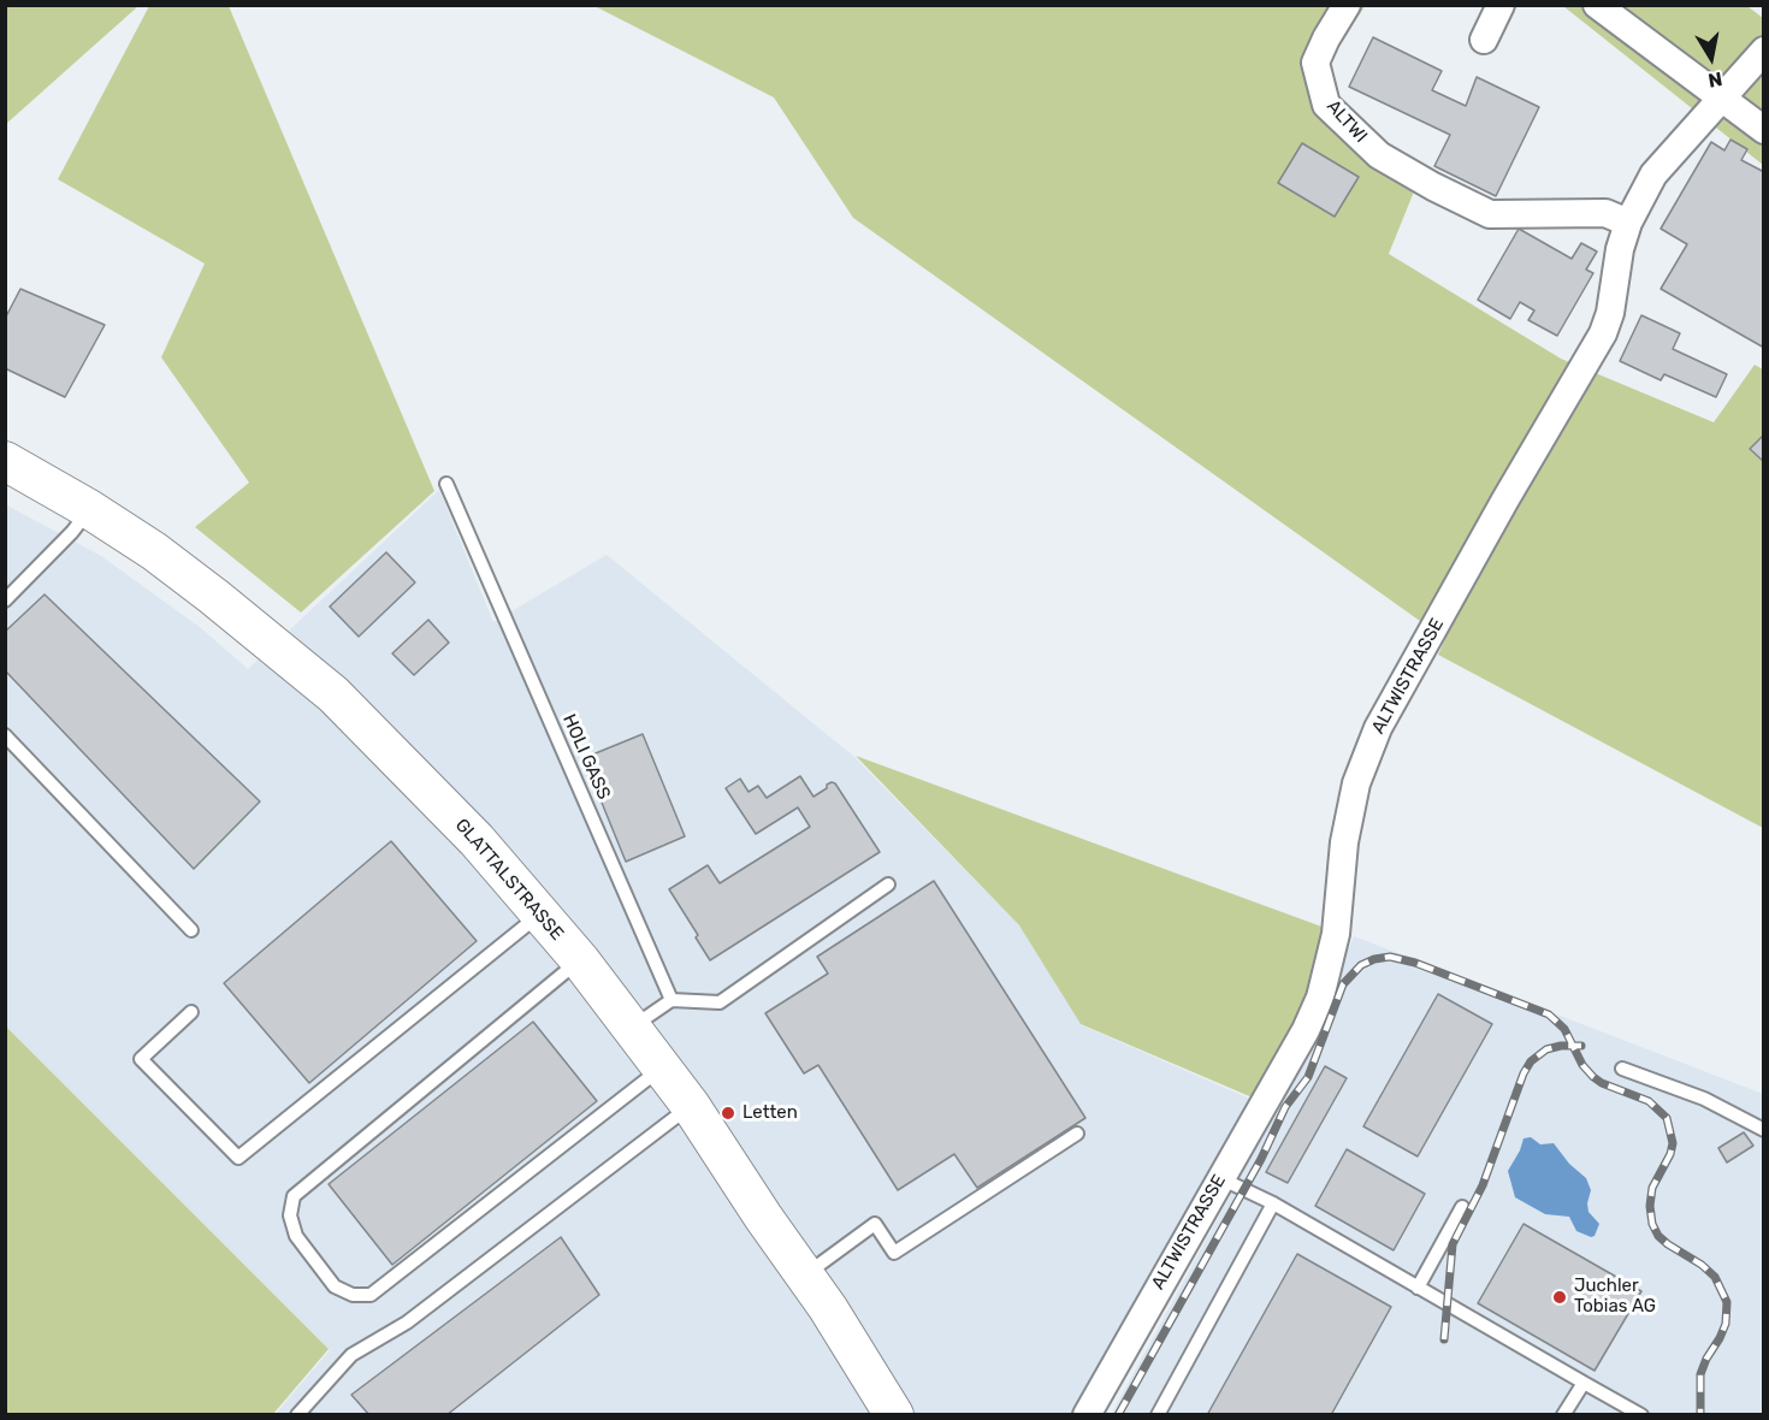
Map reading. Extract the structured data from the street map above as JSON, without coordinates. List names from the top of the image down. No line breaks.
{"streets":{"street":["ALTWI","ALTWISTRASSE","GLATTALSTRASSE"],"lane":["HOLI GASS"]},"crossings":[["ALTWI","ALTWISTRASSE"]],"places":["Letten","Juchler Tobias AG"],"north":"bottom"}
